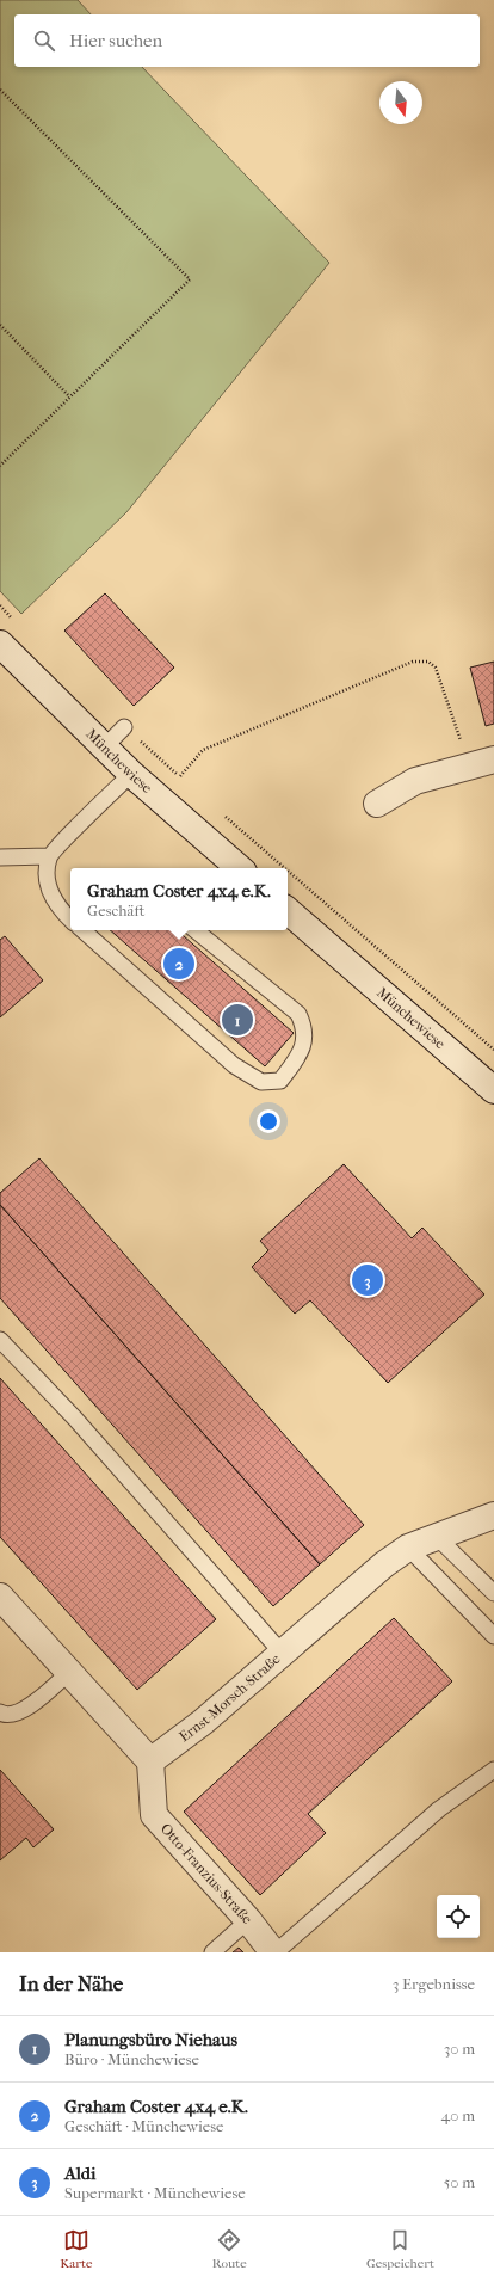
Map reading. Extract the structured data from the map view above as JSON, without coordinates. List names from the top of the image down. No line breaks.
{"streets":{"street":["Münchewiese","Ernst-Morsch-Straße","Otto-Franzius-Straße"]},"crossings":[["Ernst-Morsch-Straße","Otto-Franzius-Straße"]],"north":"bottom","page":{"search":"Hier suchen","popup":["Graham Coster 4x4 e.K.","Geschäft"],"pins":["2","1","3"],"heading":["In der Nähe","3 Ergebnisse"],"list":[{"mark":"1","name":"Planungsbüro Niehaus","note":"Büro · Münchewiese","value":"30 m"},{"mark":"2","name":"Graham Coster 4x4 e.K.","note":"Geschäft · Münchewiese","value":"40 m"},{"mark":"3","name":"Aldi","note":"Supermarkt · Münchewiese","value":"50 m"}],"nav":["Karte","Route","Gespeichert"]}}
